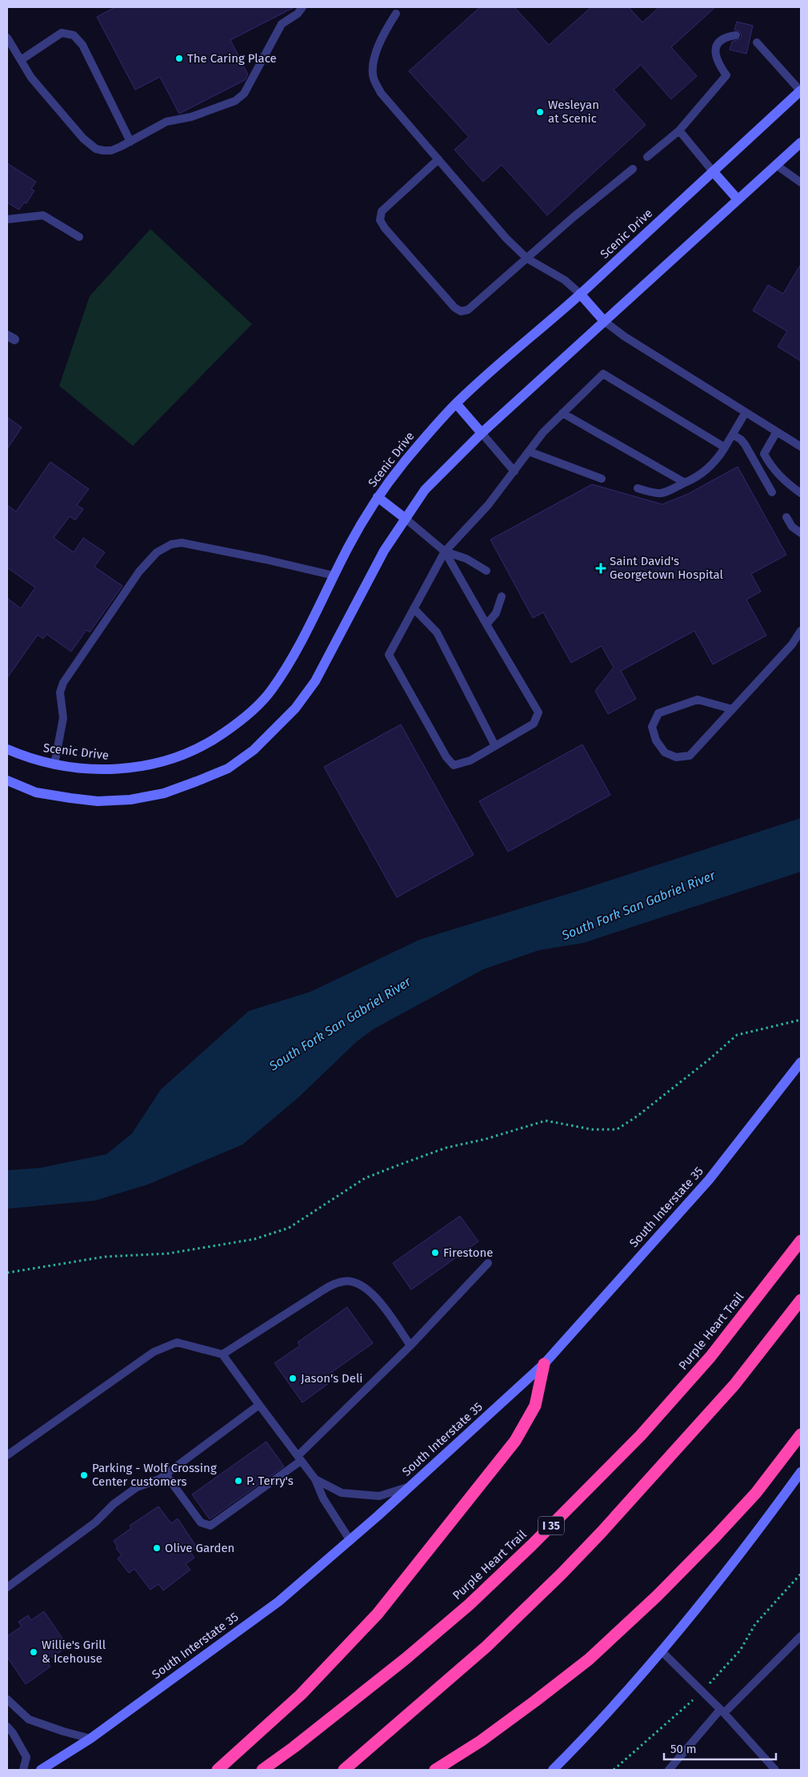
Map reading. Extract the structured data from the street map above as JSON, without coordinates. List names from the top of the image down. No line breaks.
{"streets":{"highway":["Purple Heart Trail","I 35"],"street":["Scenic Drive","South Interstate 35"]},"water":["South Fork San Gabriel River"],"places":{"other":["The Caring Place","Wesleyan at Scenic","Firestone","Jason's Deli","Parking - Wolf Crossing Center customers","P. Terry's","Olive Garden","Willie's Grill & Icehouse"],"health":["Saint David's Georgetown Hospital"]},"scale_bar":"50 m"}
